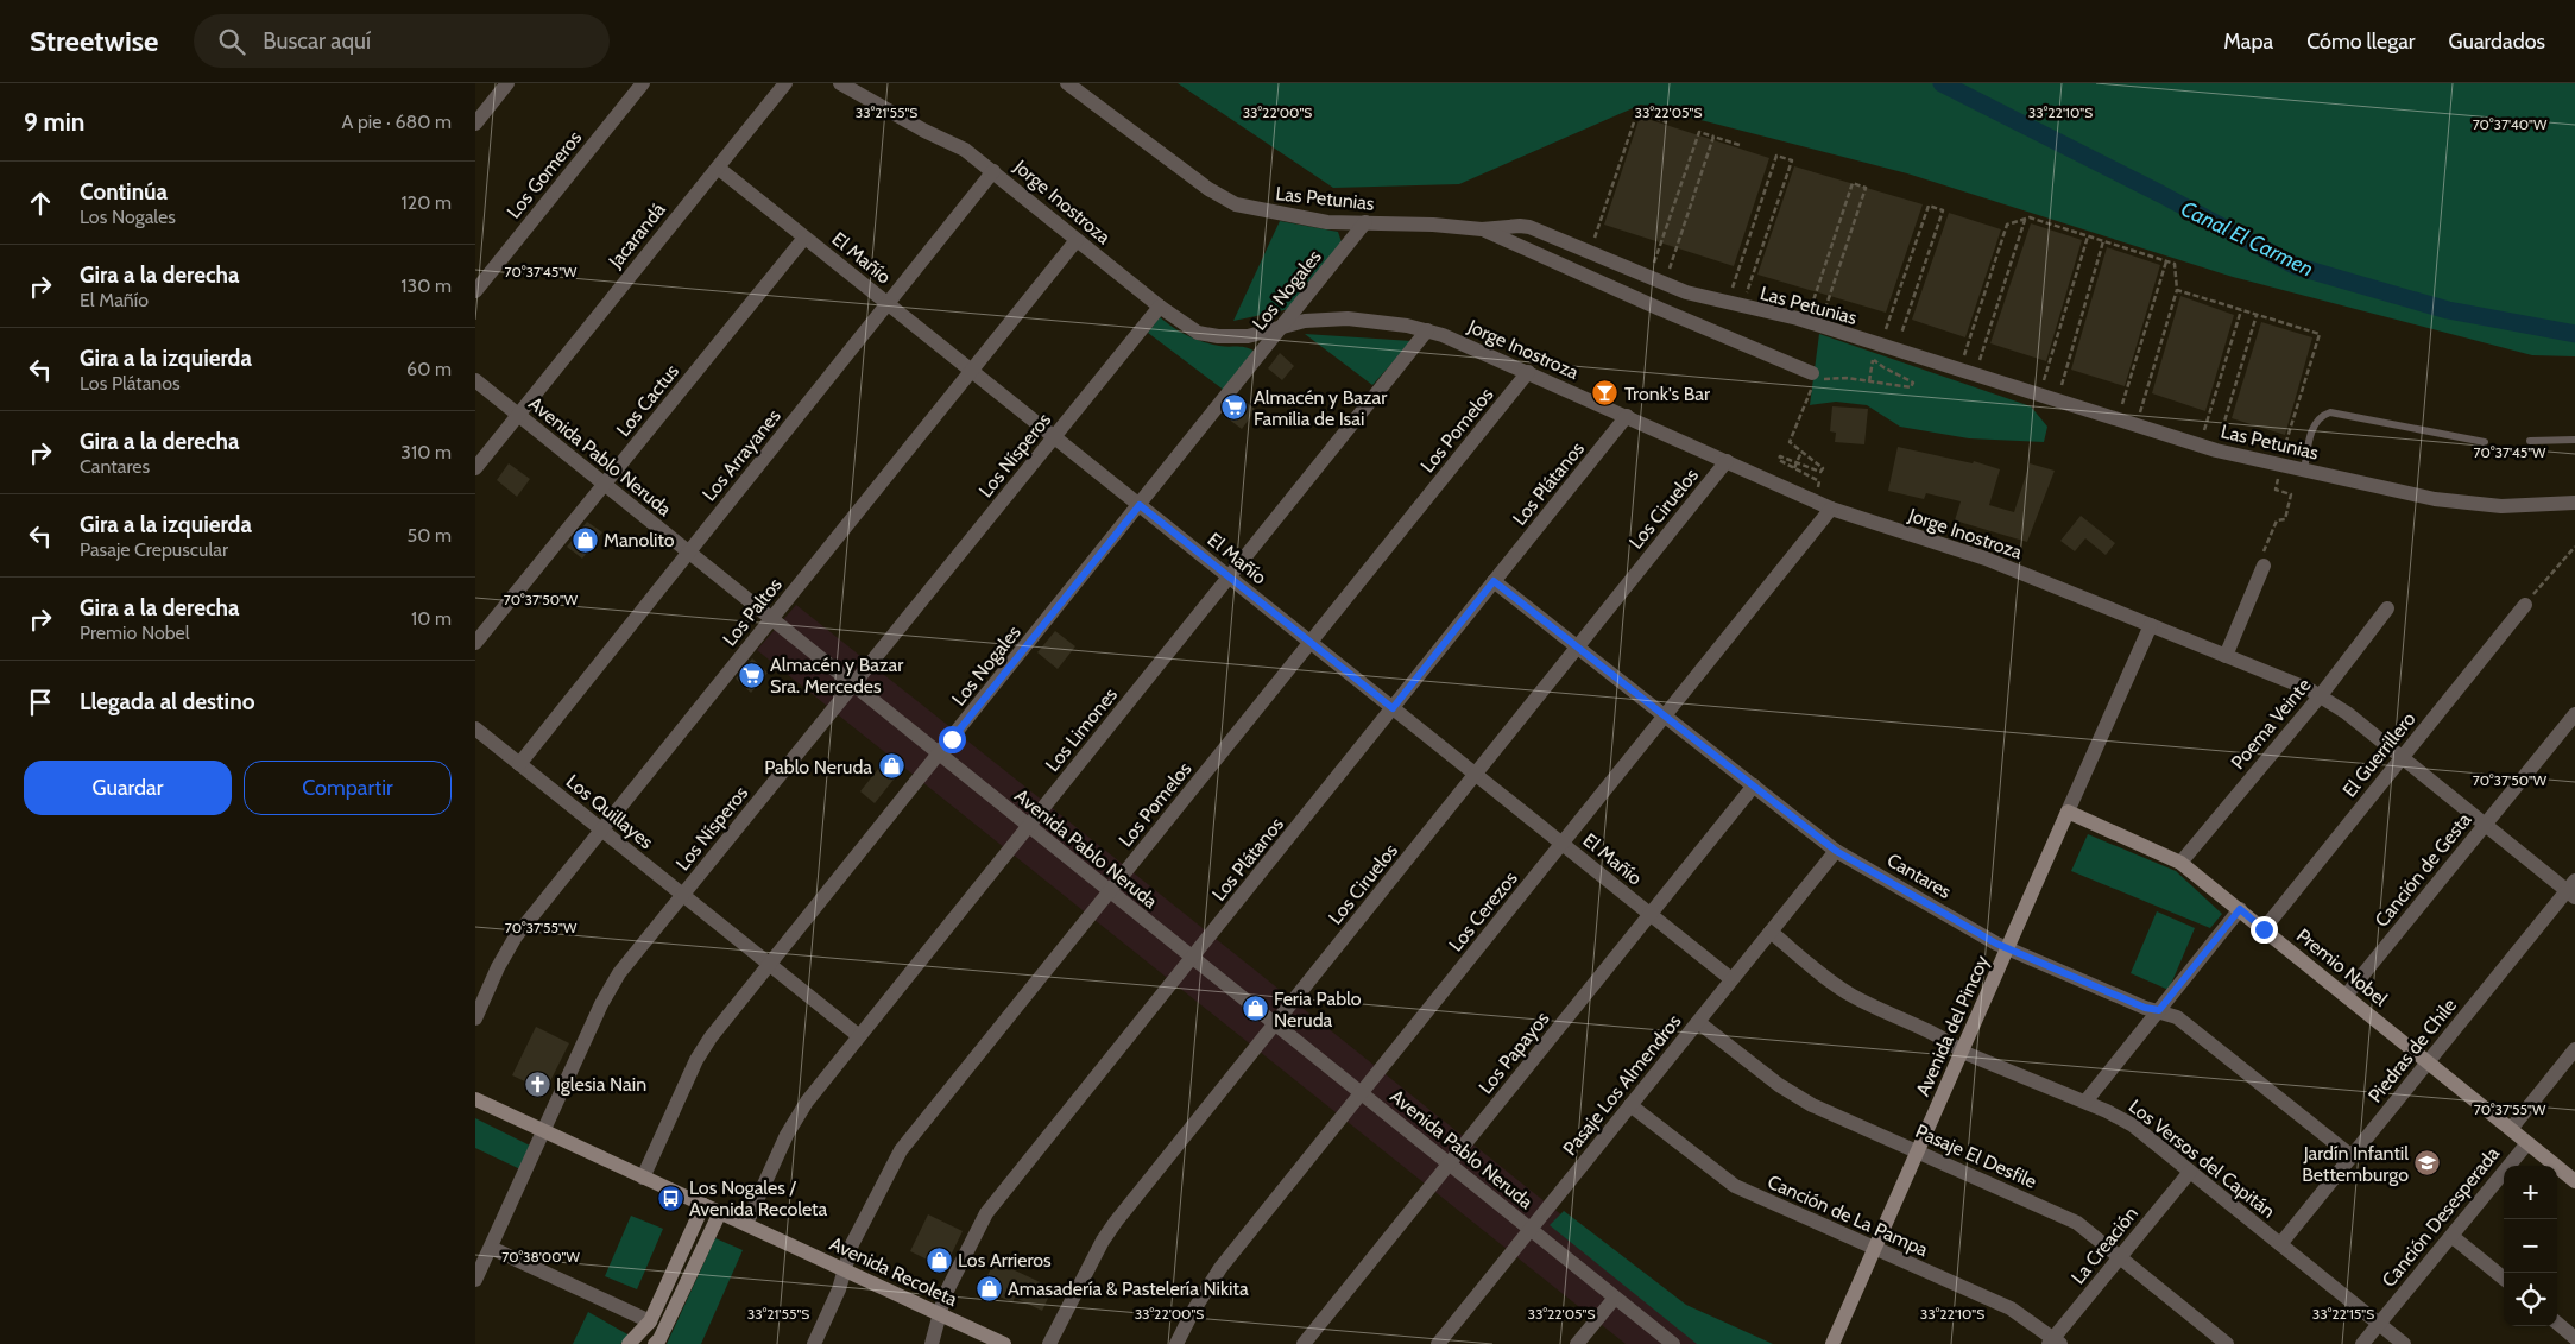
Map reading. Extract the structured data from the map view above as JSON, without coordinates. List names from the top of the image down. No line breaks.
{"streets":{"street":["Los Gomeros","Las Petunias","Jorge Inostroza","Jacarandá","El Mañío","Los Nogales","Los Cactus","Los Pomelos","Los Arrayanes","Los Nísperos","Avenida Pablo Neruda","Los Plátanos","Los Ciruelos","Los Paltos","Poema Veinte","Los Limones","El Guerrillero","Los Quillayes","Canción de Gesta","Cantares","Los Cerezos","Premio Nobel","Avenida del Pincoy","Piedras de Chile","Los Papayos","Pasaje Los Almendros","Pasaje El Desfile","Los Versos del Capitán","Canción de La Pampa","Canción Desesperada","La Creación","Avenida Recoleta"]},"crossings":[["Las Petunias","Los Nogales"],["Jorge Inostroza","Los Nogales"],["Jorge Inostroza","Los Pomelos"],["Jorge Inostroza","Los Arrayanes"],["Jorge Inostroza","Los Nísperos"],["Jorge Inostroza","Los Plátanos"],["Jorge Inostroza","Los Ciruelos"],["Jorge Inostroza","Los Paltos"],["Jorge Inostroza","Poema Veinte"],["Jorge Inostroza","Los Limones"],["Jorge Inostroza","El Guerrillero"],["Jorge Inostroza","Canción de Gesta"],["Jorge Inostroza","Los Cerezos"],["Jorge Inostroza","Avenida del Pincoy"],["Jorge Inostroza","Piedras de Chile"],["Jacarandá","El Mañío"],["Jacarandá","Avenida Pablo Neruda"],["El Mañío","Los Nogales"],["El Mañío","Los Cactus"],["El Mañío","Los Pomelos"],["El Mañío","Los Arrayanes"],["El Mañío","Los Nísperos"],["El Mañío","Los Plátanos"],["El Mañío","Los Ciruelos"],["El Mañío","Los Paltos"],["El Mañío","Los Limones"],["El Mañío","Los Cerezos"],["El Mañío","Los Papayos"],["El Mañío","Pasaje Los Almendros"],["Los Nogales","Avenida Pablo Neruda"],["Los Nogales","Los Quillayes"],["Los Nogales","Avenida Recoleta"],["Los Cactus","Avenida Pablo Neruda"],["Los Pomelos","Avenida Pablo Neruda"],["Los Pomelos","Avenida Recoleta"],["Los Arrayanes","Avenida Pablo Neruda"],["Los Arrayanes","Los Quillayes"],["Los Nísperos","Avenida Pablo Neruda"],["Los Nísperos","Los Quillayes"],["Los Nísperos","Avenida Recoleta"],["Avenida Pablo Neruda","Los Plátanos"],["Avenida Pablo Neruda","Los Ciruelos"],["Avenida Pablo Neruda","Los Paltos"],["Avenida Pablo Neruda","Los Limones"],["Avenida Pablo Neruda","Los Cerezos"],["Avenida Pablo Neruda","Los Papayos"],["Avenida Pablo Neruda","Pasaje Los Almendros"],["Los Plátanos","Cantares"],["Los Plátanos","Avenida Recoleta"],["Los Ciruelos","Cantares"],["Los Paltos","Los Quillayes"],["Poema Veinte","Premio Nobel"],["Los Limones","Los Quillayes"],["Los Limones","Avenida Recoleta"],["El Guerrillero","Premio Nobel"],["Canción de Gesta","Premio Nobel"],["Cantares","Los Cerezos"],["Cantares","Avenida del Pincoy"],["Cantares","Piedras de Chile"],["Cantares","Los Papayos"],["Cantares","Pasaje Los Almendros"],["Premio Nobel","Avenida del Pincoy"],["Premio Nobel","Piedras de Chile"],["Premio Nobel","Canción Desesperada"],["Avenida del Pincoy","Pasaje El Desfile"],["Avenida del Pincoy","Los Versos del Capitán"],["Avenida del Pincoy","Canción de La Pampa"],["Piedras de Chile","Los Versos del Capitán"],["Pasaje Los Almendros","Pasaje El Desfile"],["Pasaje Los Almendros","Los Versos del Capitán"],["Pasaje Los Almendros","Canción de La Pampa"],["Pasaje El Desfile","La Creación"],["Los Versos del Capitán","Canción Desesperada"],["Los Versos del Capitán","La Creación"],["Canción de La Pampa","La Creación"]],"water":["Canal El Carmen"],"places":{"bar":["Tronk's Bar"],"supermarket":["Almacén y Bazar Familia de Isai","Almacén y Bazar Sra. Mercedes"],"shop":["Manolito","Pablo Neruda","Feria Pablo Neruda","Los Arrieros","Amasadería & Pastelería Nikita"],"church":["Iglesia Nain"],"school or university":["Jardín Infantil Bettemburgo"],"bus stop":["Los Nogales / Avenida Recoleta"]},"page":{"header":"Streetwise","search":"Buscar aquí","nav":["Mapa","Cómo llegar","Guardados"],"heading":["9 min","A pie · 680 m"],"list":[["Continúa","Los Nogales","120 m"],["Gira a la derecha","El Mañío","130 m"],["Gira a la izquierda","Los Plátanos","60 m"],["Gira a la derecha","Cantares","310 m"],["Gira a la izquierda","Pasaje Crepuscular","50 m"],["Gira a la derecha","Premio Nobel","10 m"],"Llegada al destino"],"buttons":["Guardar","Compartir"],"map_buttons":["+","−"]},"coordinates":["33°21'55\"S","33°22'00\"S","33°22'05\"S","33°22'10\"S","70°37'40\"W","70°37'45\"W","70°37'50\"W","70°37'55\"W","70°38'00\"W","33°22'15\"S"]}
